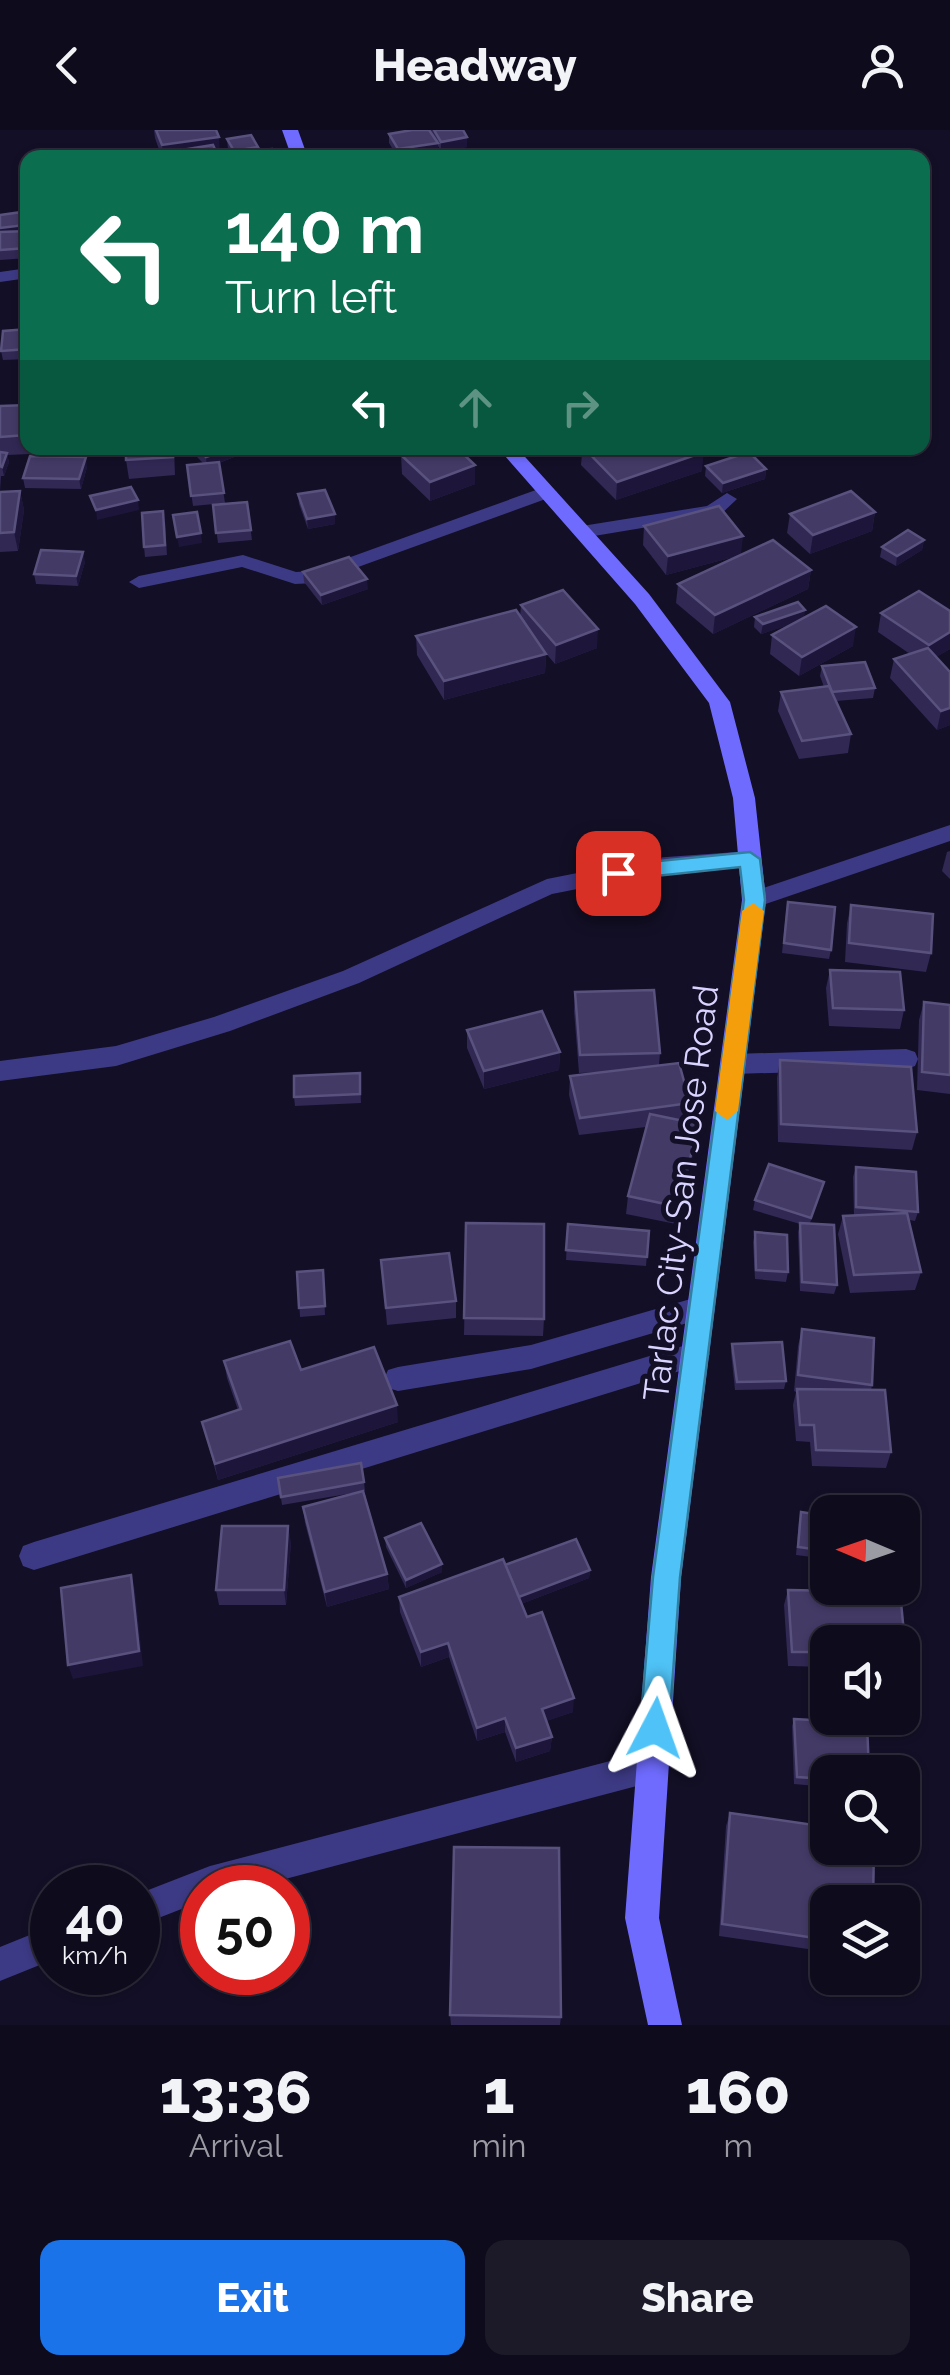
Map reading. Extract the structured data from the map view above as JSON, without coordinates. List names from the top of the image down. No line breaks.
{"streets":{"main road":["Tarlac City-San Jose Road"]},"north":"left","page":{"header":"Headway","turn":["140 m","Turn left"],"speed":"40 km/h","limit":"50","eta":["13:36","Arrival","1","min","160","m"],"buttons":["Exit","Share"]}}
